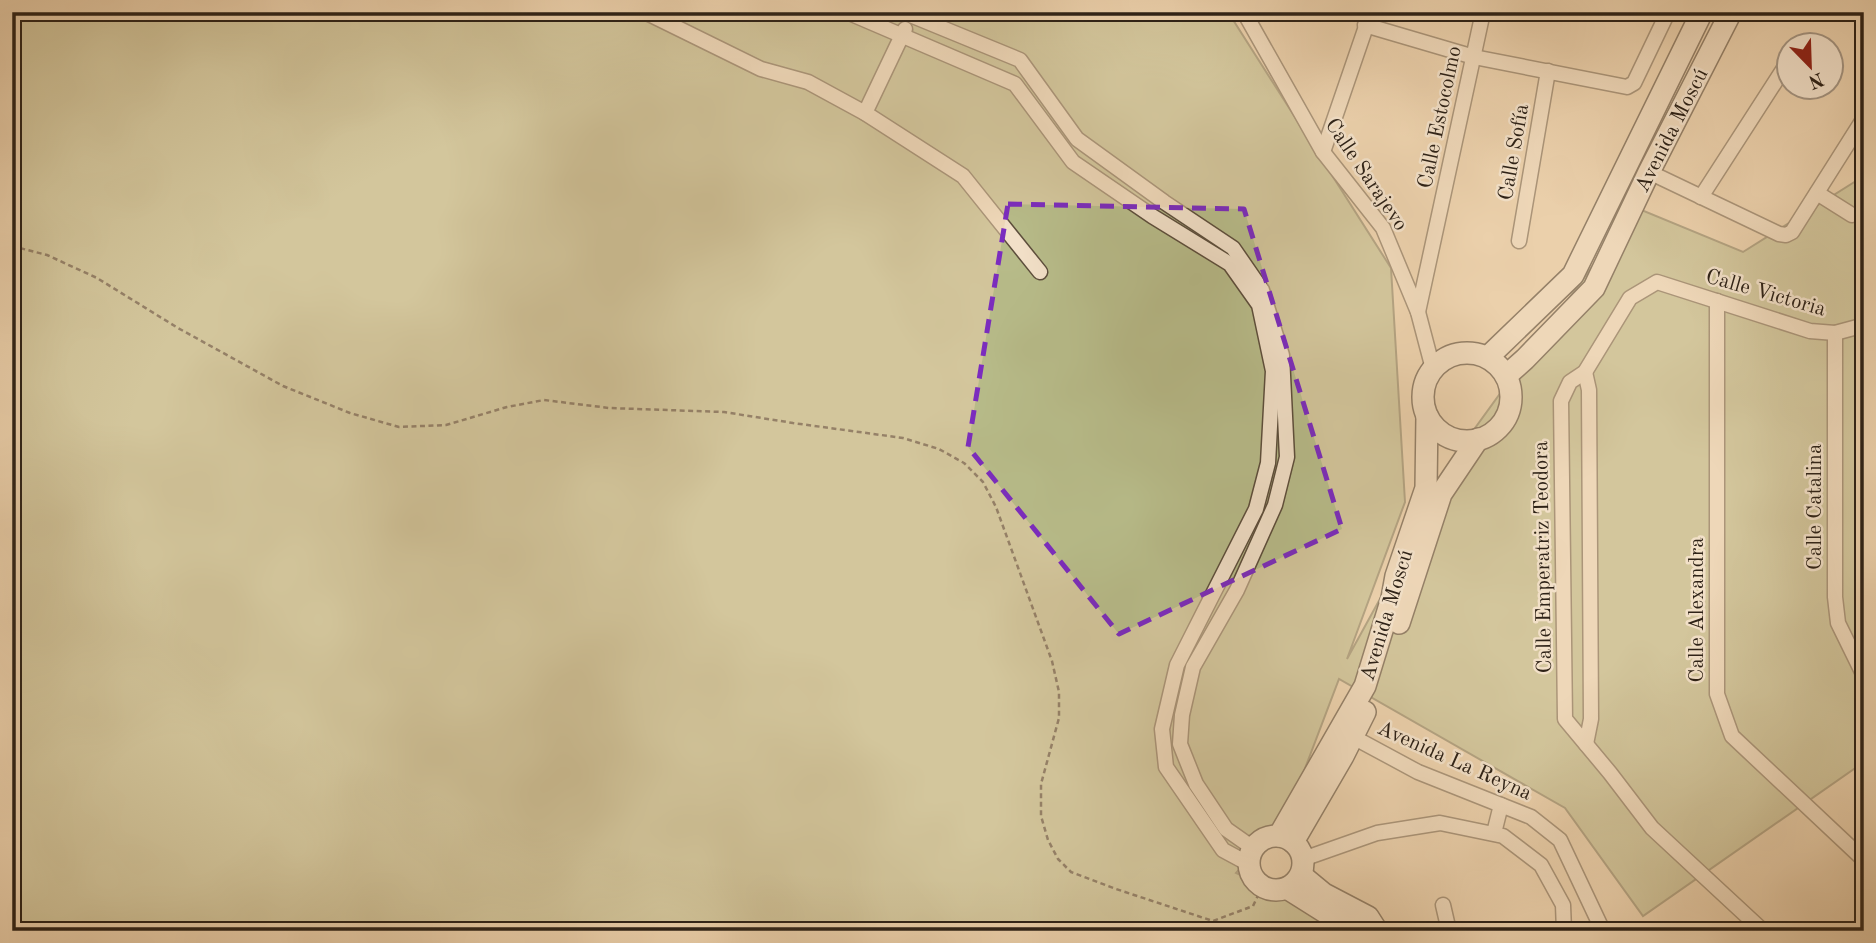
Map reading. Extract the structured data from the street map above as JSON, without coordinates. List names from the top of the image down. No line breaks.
{"streets":{"street":["Calle Estocolmo","Avenida Moscú","Calle Sofía","Calle Sarajevo","Calle Victoria","Calle Catalina","Calle Emperatriz Teodora","Calle Alexandra","Avenida La Reyna"]},"crossings":[["Calle Estocolmo","Calle Sarajevo"],["Avenida Moscú","Calle Sarajevo"],["Avenida Moscú","Avenida La Reyna"],["Calle Victoria","Calle Catalina"],["Calle Victoria","Calle Emperatriz Teodora"],["Calle Victoria","Calle Alexandra"]],"north":"bottom right"}
